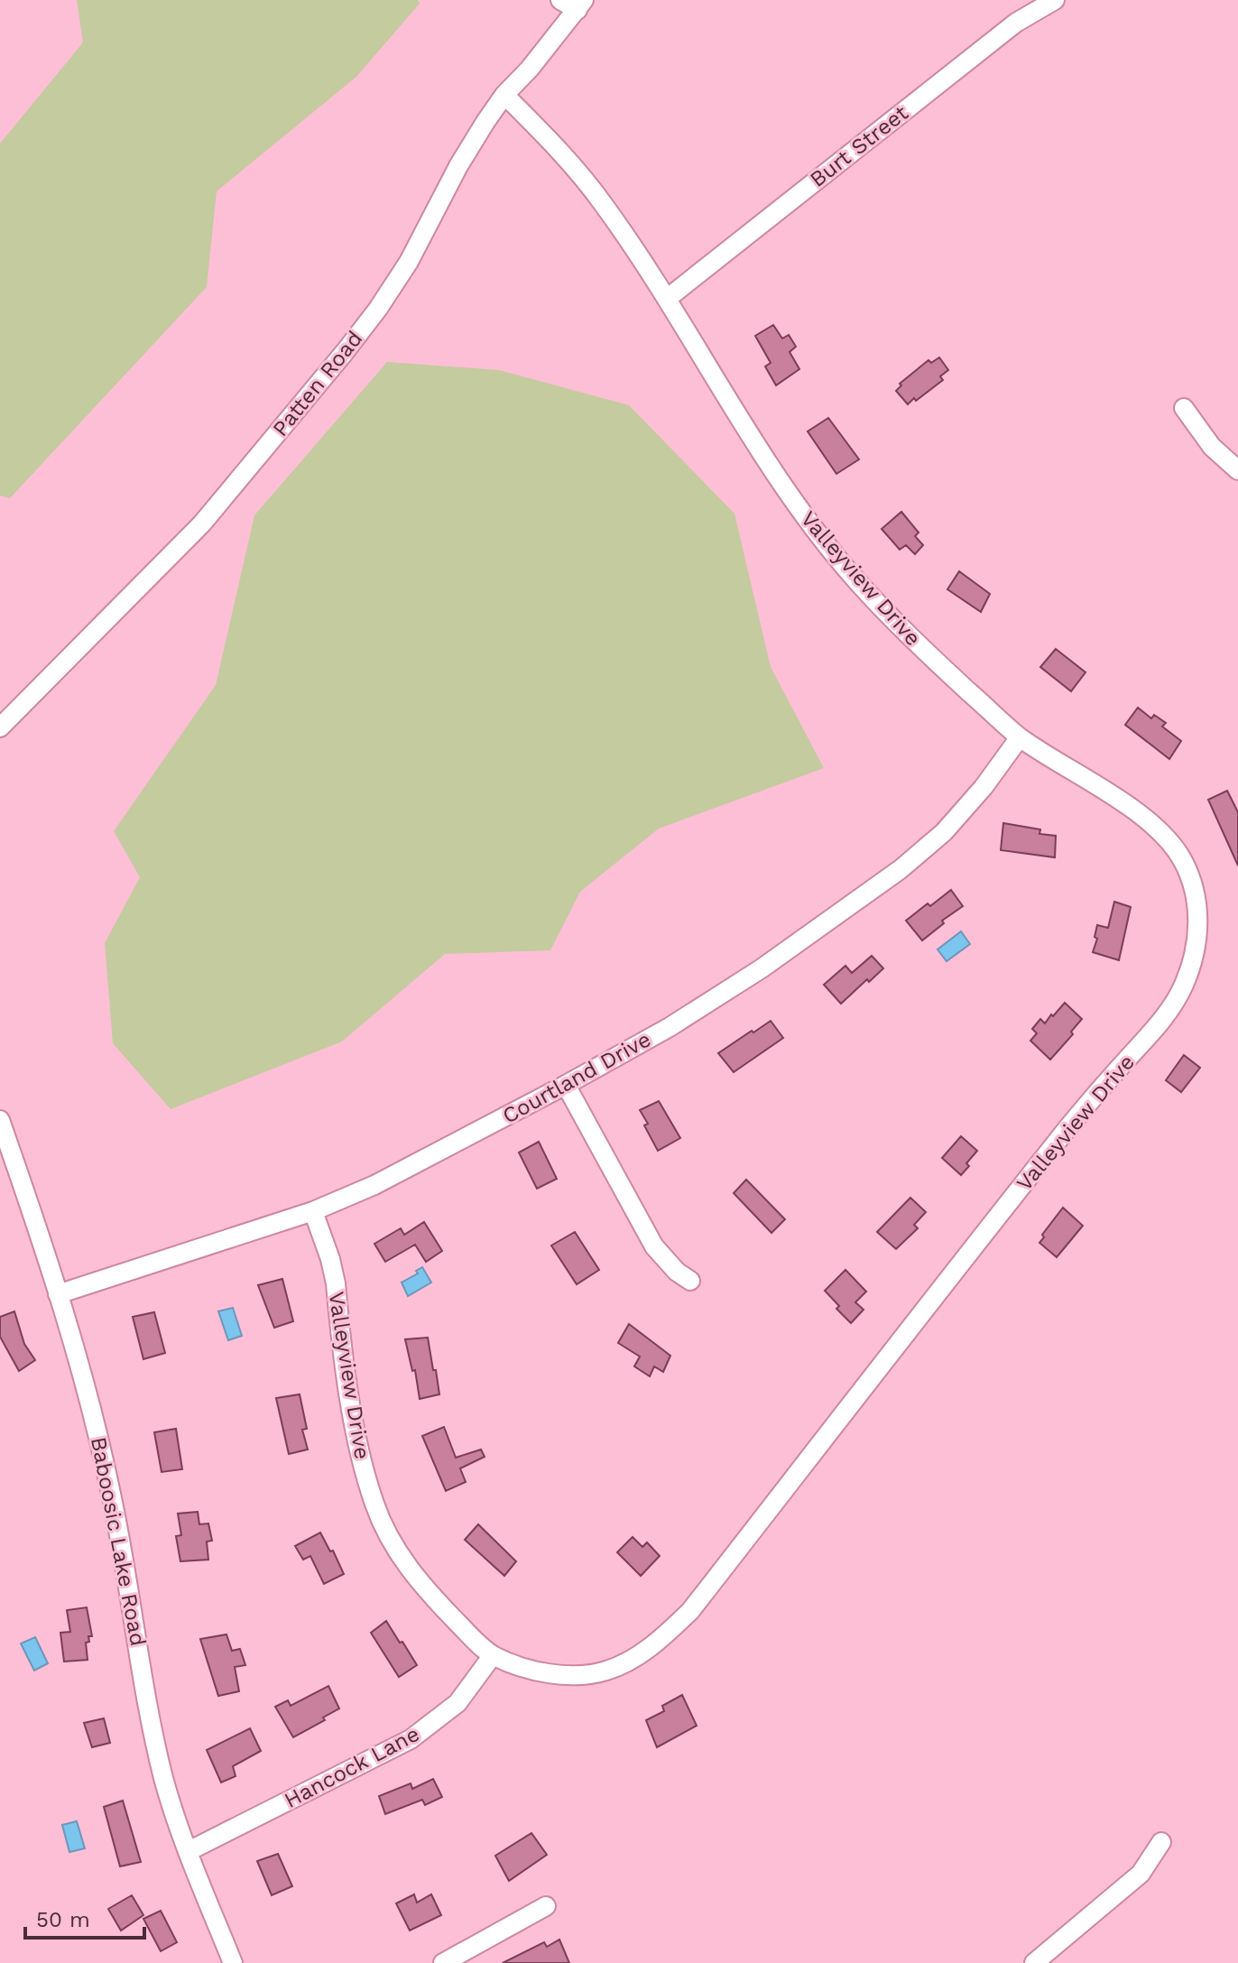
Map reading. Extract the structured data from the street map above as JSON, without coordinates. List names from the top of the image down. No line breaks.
{"streets":{"street":["Burt Street","Patten Road","Valleyview Drive","Courtland Drive","Baboosic Lake Road","Hancock Lane"]},"crossings":[["Burt Street","Valleyview Drive"],["Patten Road","Valleyview Drive"],["Valleyview Drive","Courtland Drive"],["Valleyview Drive","Hancock Lane"],["Courtland Drive","Baboosic Lake Road"],["Baboosic Lake Road","Hancock Lane"]],"scale_bar":"50 m"}
